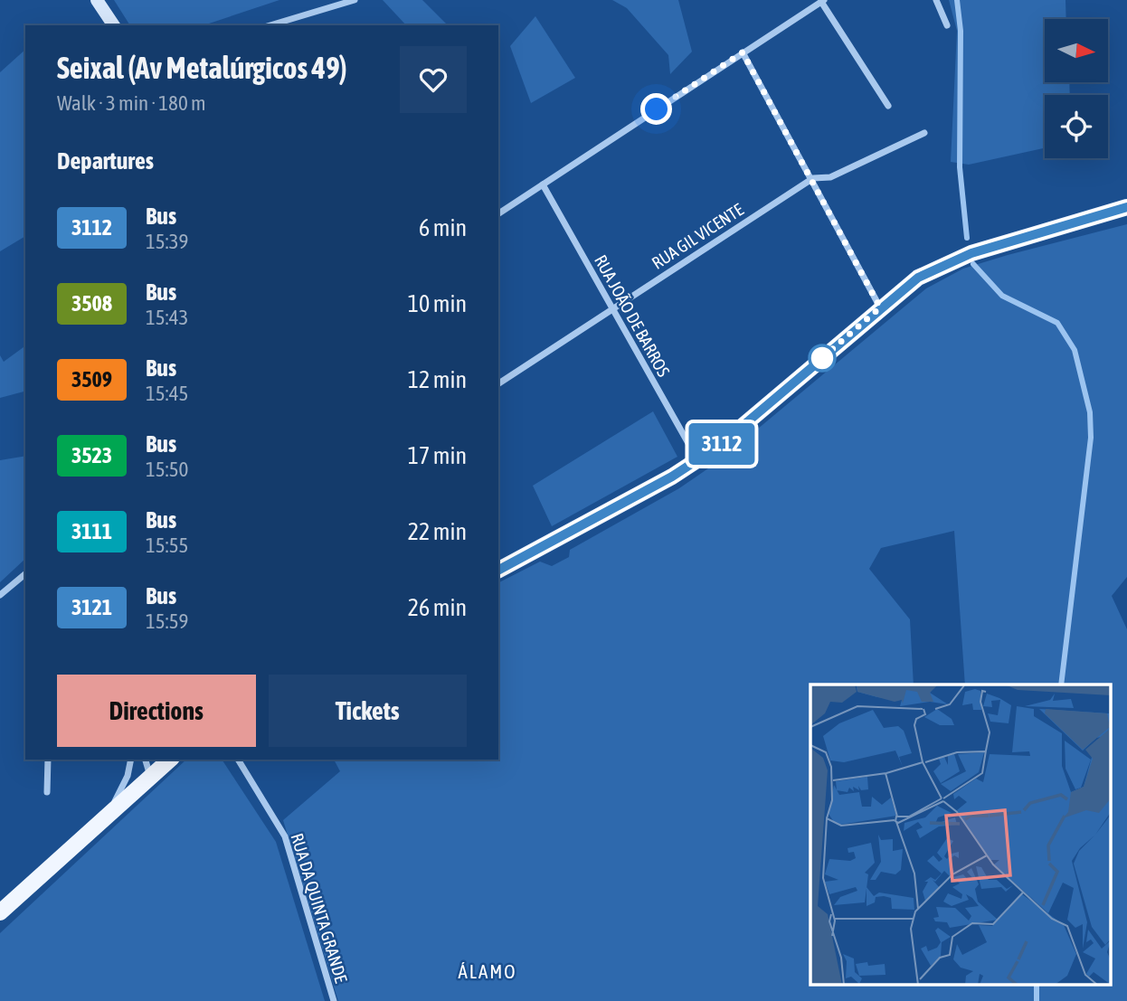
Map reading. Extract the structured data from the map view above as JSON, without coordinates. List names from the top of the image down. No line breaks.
{"streets":{"street":["RUA GIL VICENTE","RUA JOÃO DE BARROS","RUA DA QUINTA GRANDE"]},"crossings":[["RUA GIL VICENTE","RUA JOÃO DE BARROS"]],"districts":["ÁLAMO"],"lines":["bus line 3112"],"north":"right","page":{"on_map":"3112","heading":[["Seixal (Av Metalúrgicos 49)","Walk · 3 min · 180 m"],"Departures"],"list":[{"mark":"3112","name":"Bus","note":"15:39","value":"6 min"},{"mark":"3508","name":"Bus","note":"15:43","value":"10 min"},{"mark":"3509","name":"Bus","note":"15:45","value":"12 min"},{"mark":"3523","name":"Bus","note":"15:50","value":"17 min"},{"mark":"3111","name":"Bus","note":"15:55","value":"22 min"},{"mark":"3121","name":"Bus","note":"15:59","value":"26 min"}],"buttons":["Directions","Tickets"]}}
